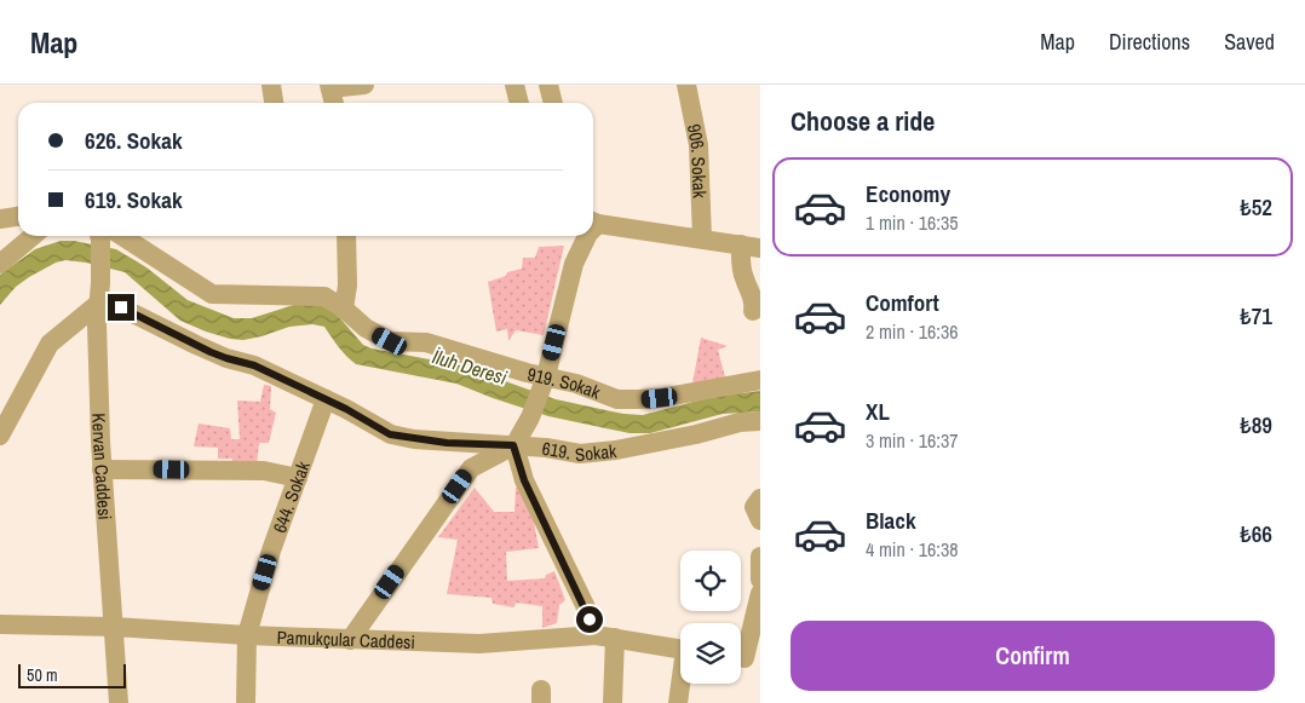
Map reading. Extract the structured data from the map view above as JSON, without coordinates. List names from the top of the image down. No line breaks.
{"streets":{"street":["906. Sokak","919. Sokak","619. Sokak","Kervan Caddesi","644. Sokak","Pamukçular Caddesi"]},"crossings":[["619. Sokak","Kervan Caddesi"],["619. Sokak","644. Sokak"],["Kervan Caddesi","Pamukçular Caddesi"],["644. Sokak","Pamukçular Caddesi"]],"water":["İluh Deresi"],"scale_bar":"50 m","page":{"header":"Map","nav":["Map","Directions","Saved"],"heading":"Choose a ride","banner":["626. Sokak","619. Sokak"],"list":[{"name":"Economy","note":"1 min · 16:35","value":"₺52"},{"name":"Comfort","note":"2 min · 16:36","value":"₺71"},{"name":"XL","note":"3 min · 16:37","value":"₺89"},{"name":"Black","note":"4 min · 16:38","value":"₺66"}],"buttons":"Confirm","scale":"50 m"}}
